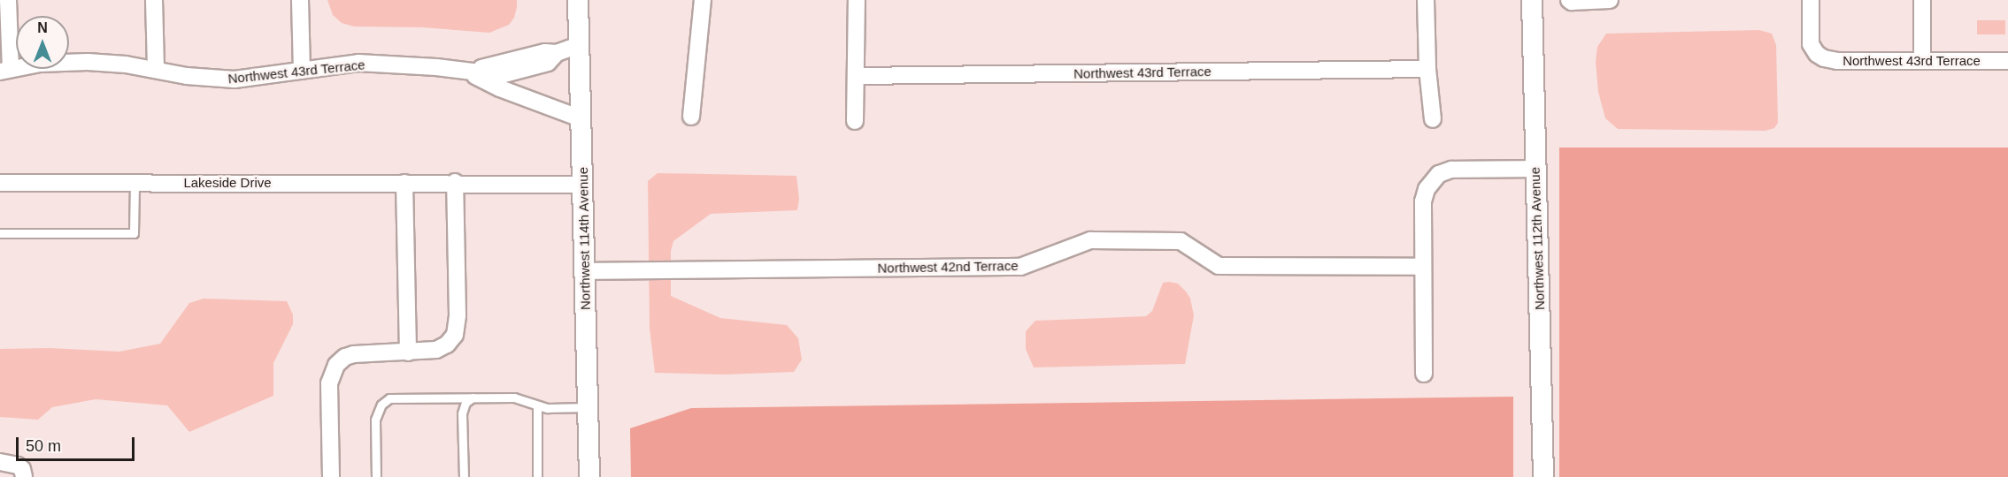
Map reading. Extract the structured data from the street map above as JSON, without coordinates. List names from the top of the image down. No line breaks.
{"streets":{"street":["Northwest 43rd Terrace","Lakeside Drive","Northwest 114th Avenue","Northwest 112th Avenue","Northwest 42nd Terrace"]},"crossings":[["Northwest 43rd Terrace","Northwest 114th Avenue"],["Lakeside Drive","Northwest 114th Avenue"],["Northwest 114th Avenue","Northwest 42nd Terrace"]],"scale_bar":"50 m","north":"top"}
